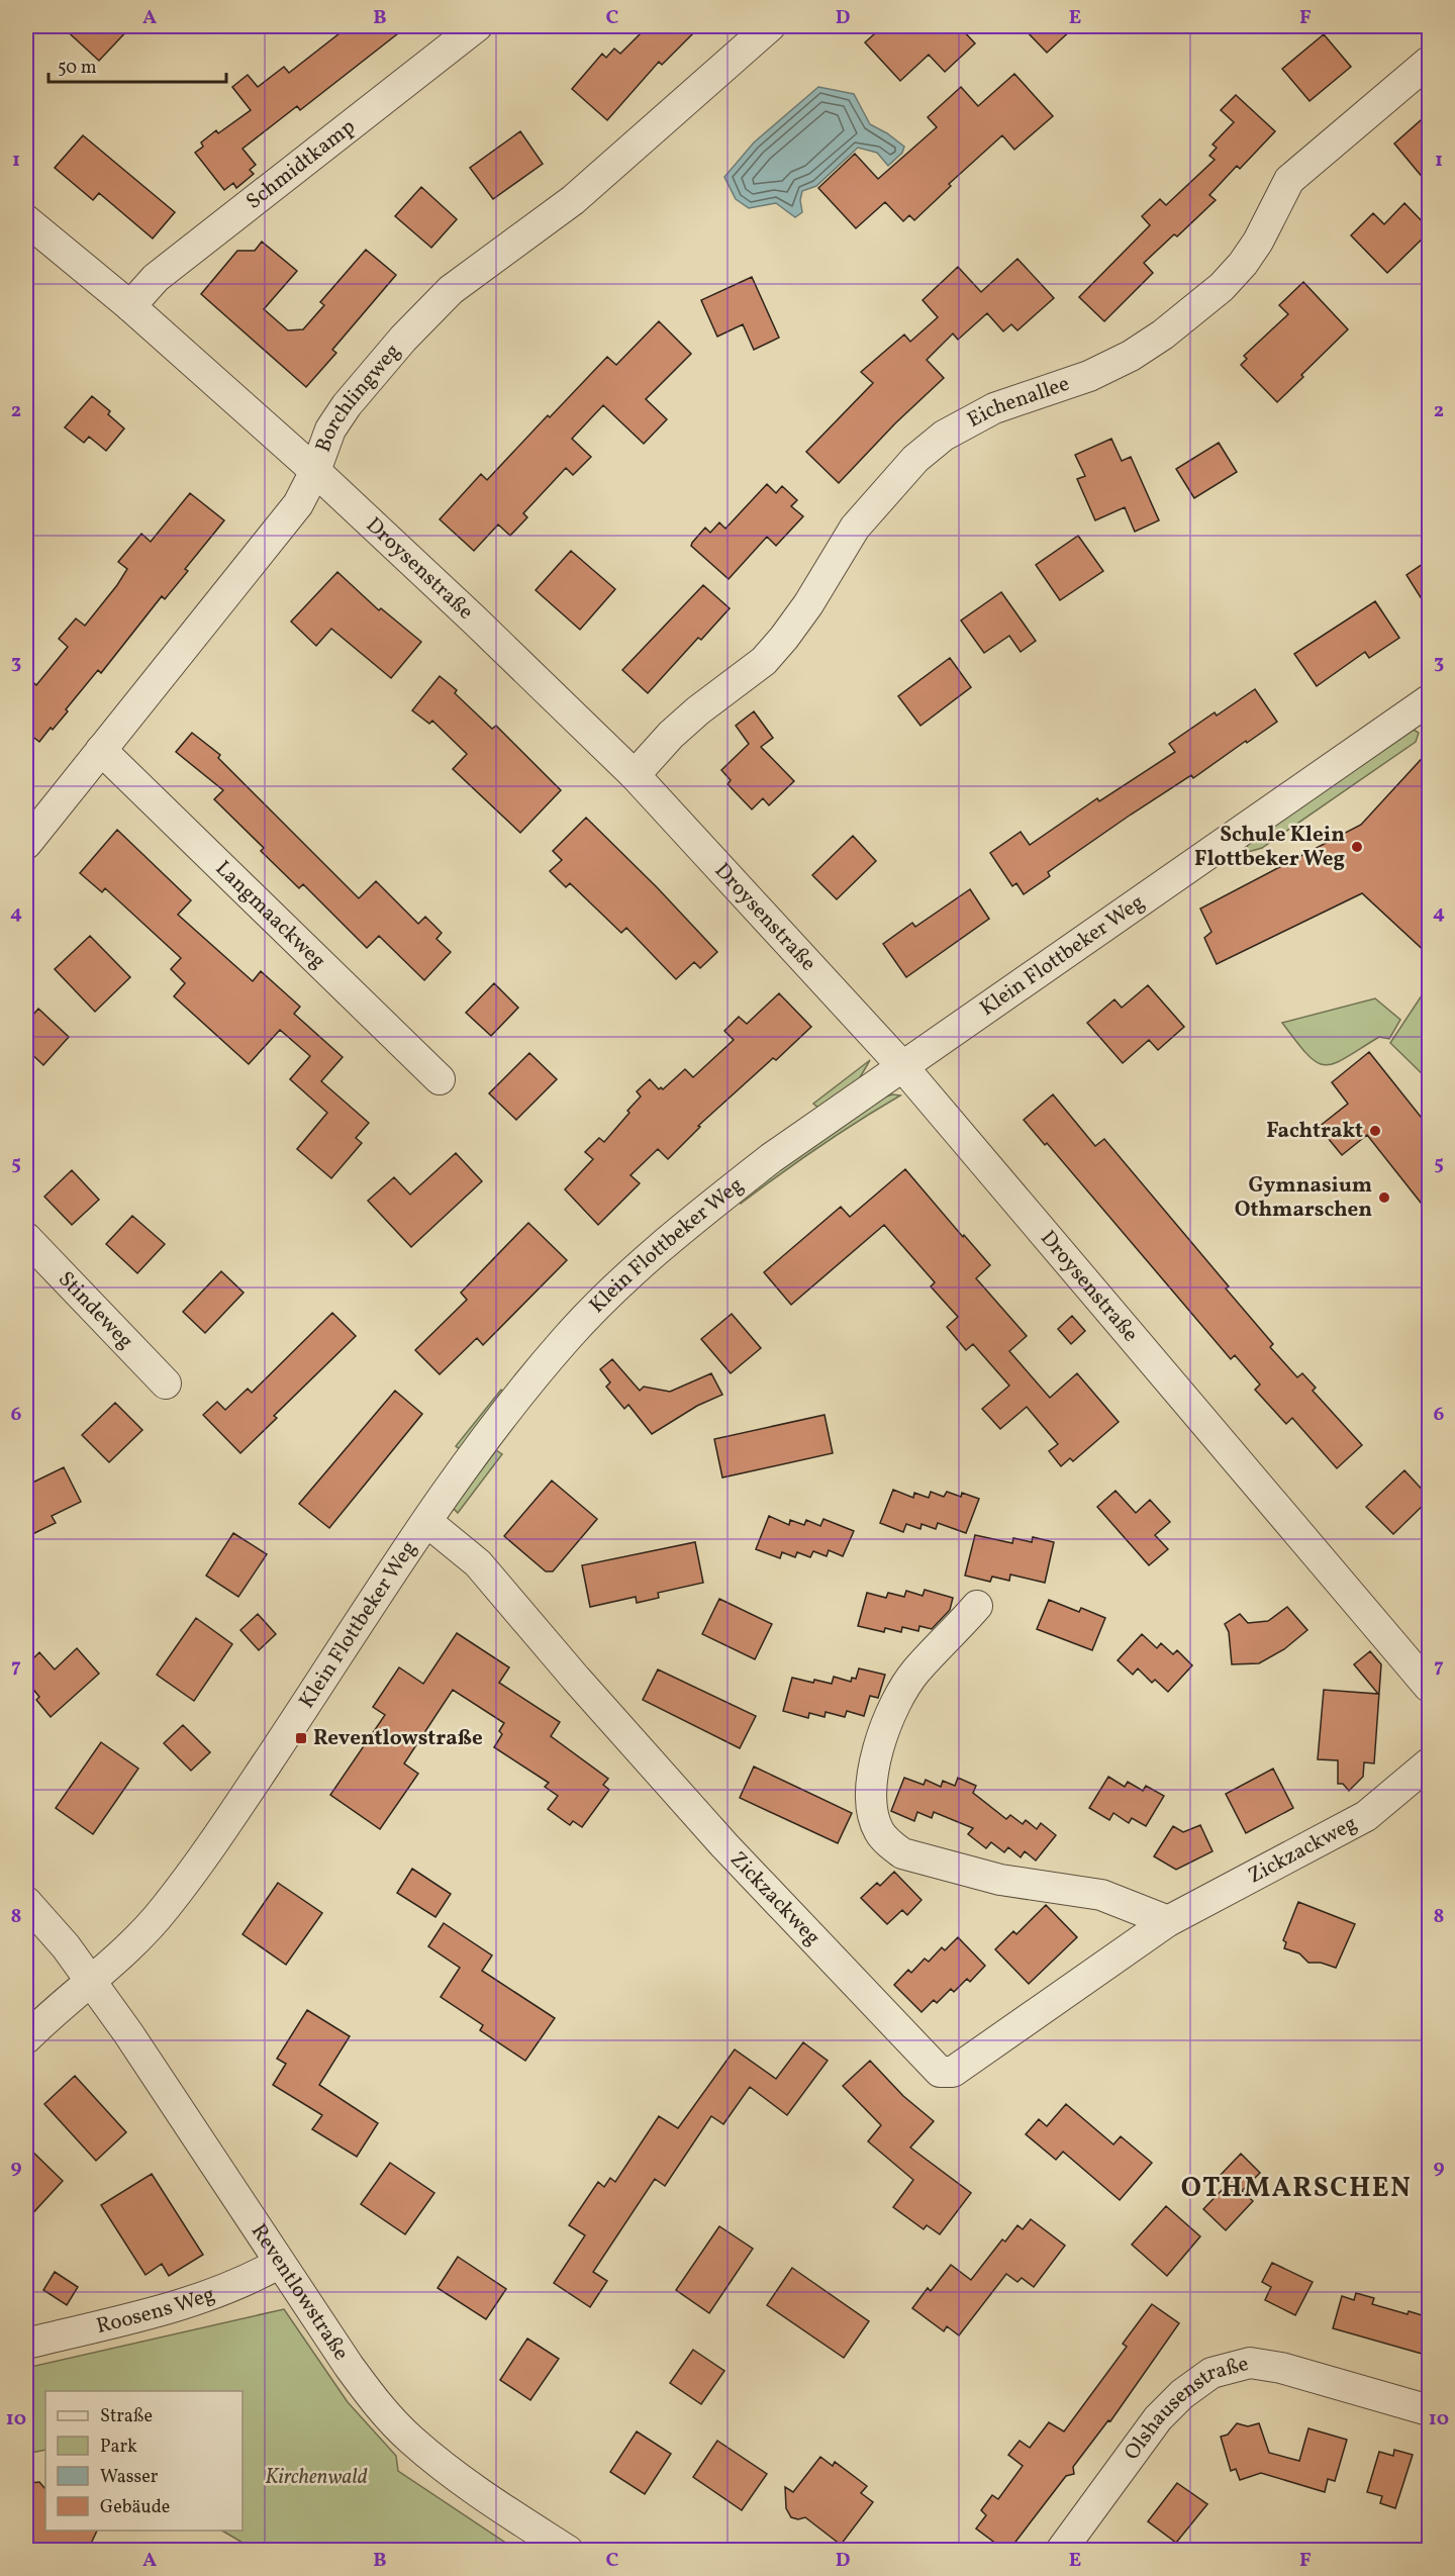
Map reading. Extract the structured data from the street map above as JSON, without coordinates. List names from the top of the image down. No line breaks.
{"streets":{"street":["Schmidtkamp","Borchlingweg","Eichenallee","Droysenstraße","Langmaackweg","Klein Flottbeker Weg","Stindeweg","Zickzackweg","Reventlowstraße","Roosens Weg","Olshausenstraße"]},"crossings":[["Schmidtkamp","Droysenstraße"],["Borchlingweg","Droysenstraße"],["Borchlingweg","Langmaackweg"],["Eichenallee","Droysenstraße"],["Droysenstraße","Klein Flottbeker Weg"],["Klein Flottbeker Weg","Zickzackweg"],["Klein Flottbeker Weg","Reventlowstraße"],["Reventlowstraße","Roosens Weg"]],"districts":["OTHMARSCHEN"],"parks":["Kirchenwald"],"places":{"other":["Schule Klein Flottbeker Weg","Fachtrakt","Gymnasium Othmarschen"],"transit":["Reventlowstraße"]},"legend":["Straße","Park","Wasser","Gebäude"],"scale_bar":"50 m","grid":{"columns":["A","B","C","D","E","F"],"rows":["1","2","3","4","5","6","7","8","9","10"]}}
